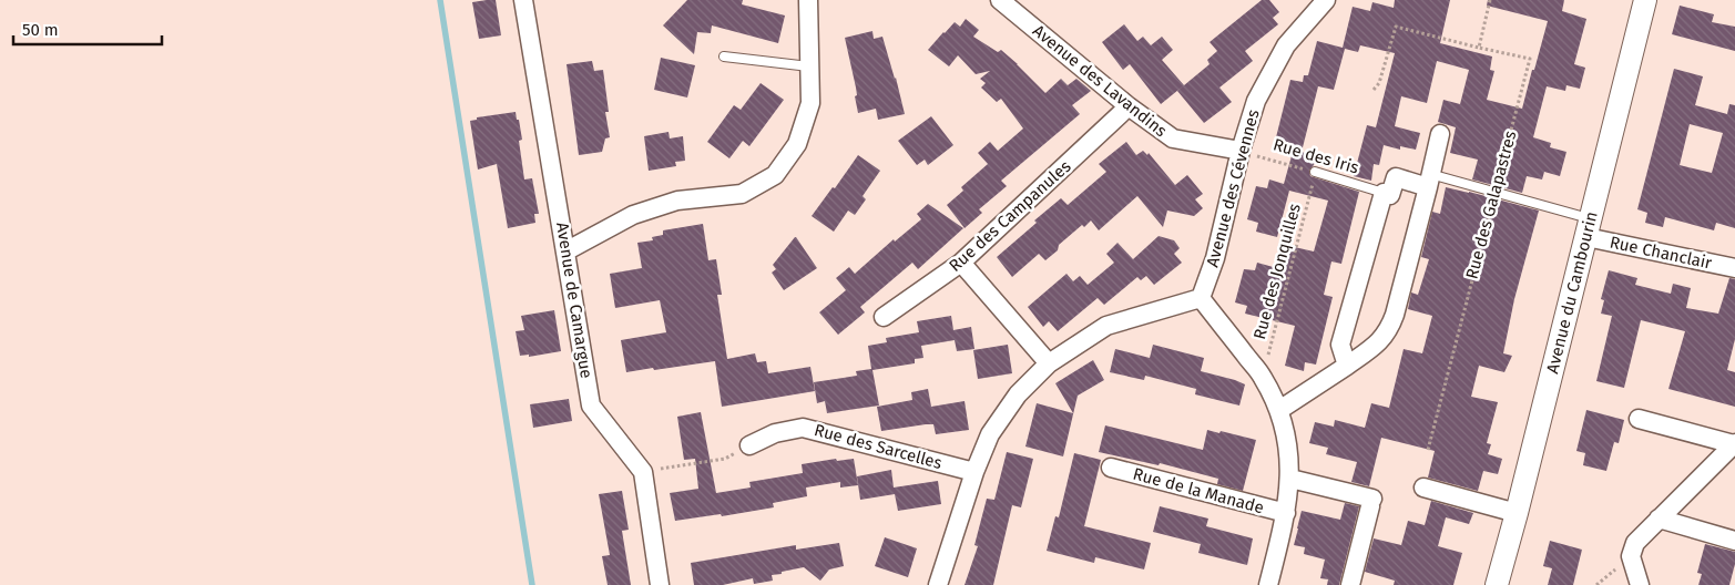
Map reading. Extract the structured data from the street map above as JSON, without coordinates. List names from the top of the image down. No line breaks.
{"streets":{"street":["Avenue des Lavandins","Avenue des Cévennes","Rue des Campanules","Rue Chanclair","Avenue du Cambourin","Avenue de Camargue","Rue des Sarcelles","Rue de la Manade"],"lane":["Rue des Iris"],"path":["Rue des Galapastres","Rue des Jonquilles"]},"crossings":[["Avenue des Lavandins","Rue des Iris"],["Avenue des Lavandins","Avenue des Cévennes"],["Avenue des Lavandins","Rue des Campanules"],["Rue des Iris","Avenue des Cévennes"],["Rue des Iris","Rue des Jonquilles"],["Rue Chanclair","Avenue du Cambourin"]],"scale_bar":"50 m"}
